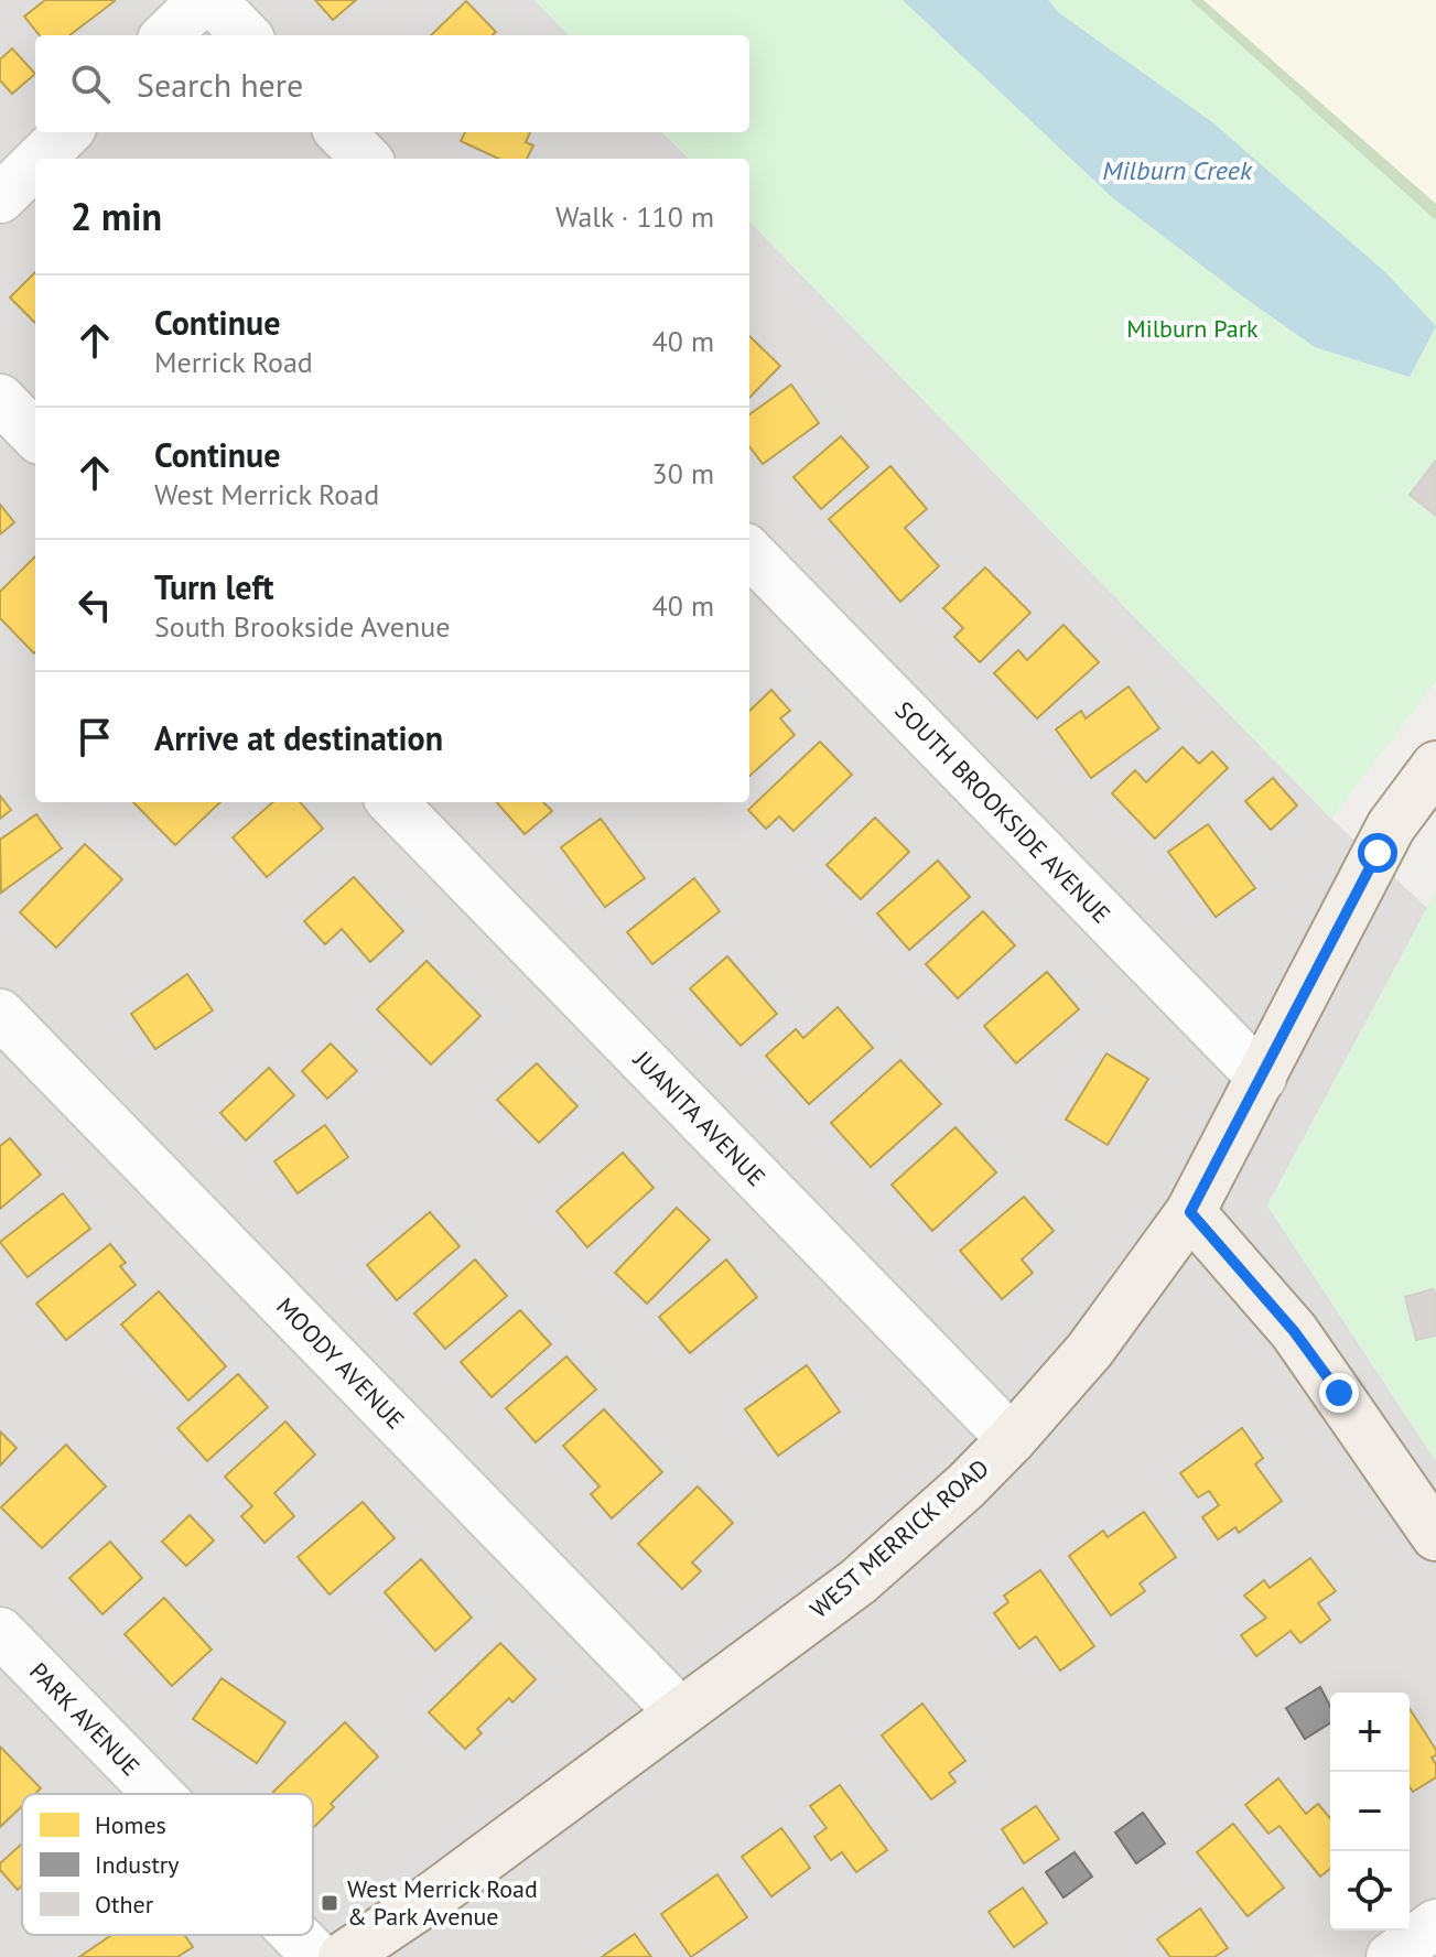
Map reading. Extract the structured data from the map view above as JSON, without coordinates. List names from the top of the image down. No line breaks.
{"streets":{"main road":["WEST MERRICK ROAD"],"street":["SOUTH BROOKSIDE AVENUE","JUANITA AVENUE","MOODY AVENUE","PARK AVENUE"]},"crossings":[["SOUTH BROOKSIDE AVENUE","WEST MERRICK ROAD"],["JUANITA AVENUE","WEST MERRICK ROAD"],["MOODY AVENUE","WEST MERRICK ROAD"]],"water":["Milburn Creek"],"parks":["Milburn Park"],"places":{"transit":["West Merrick Road & Park Avenue"]},"legend":["Homes","Industry","Other"],"page":{"search":"Search here","heading":["2 min","Walk · 110 m"],"list":[["Continue","Merrick Road","40 m"],["Continue","West Merrick Road","30 m"],["Turn left","South Brookside Avenue","40 m"],"Arrive at destination"],"map_buttons":["+","−"]}}
